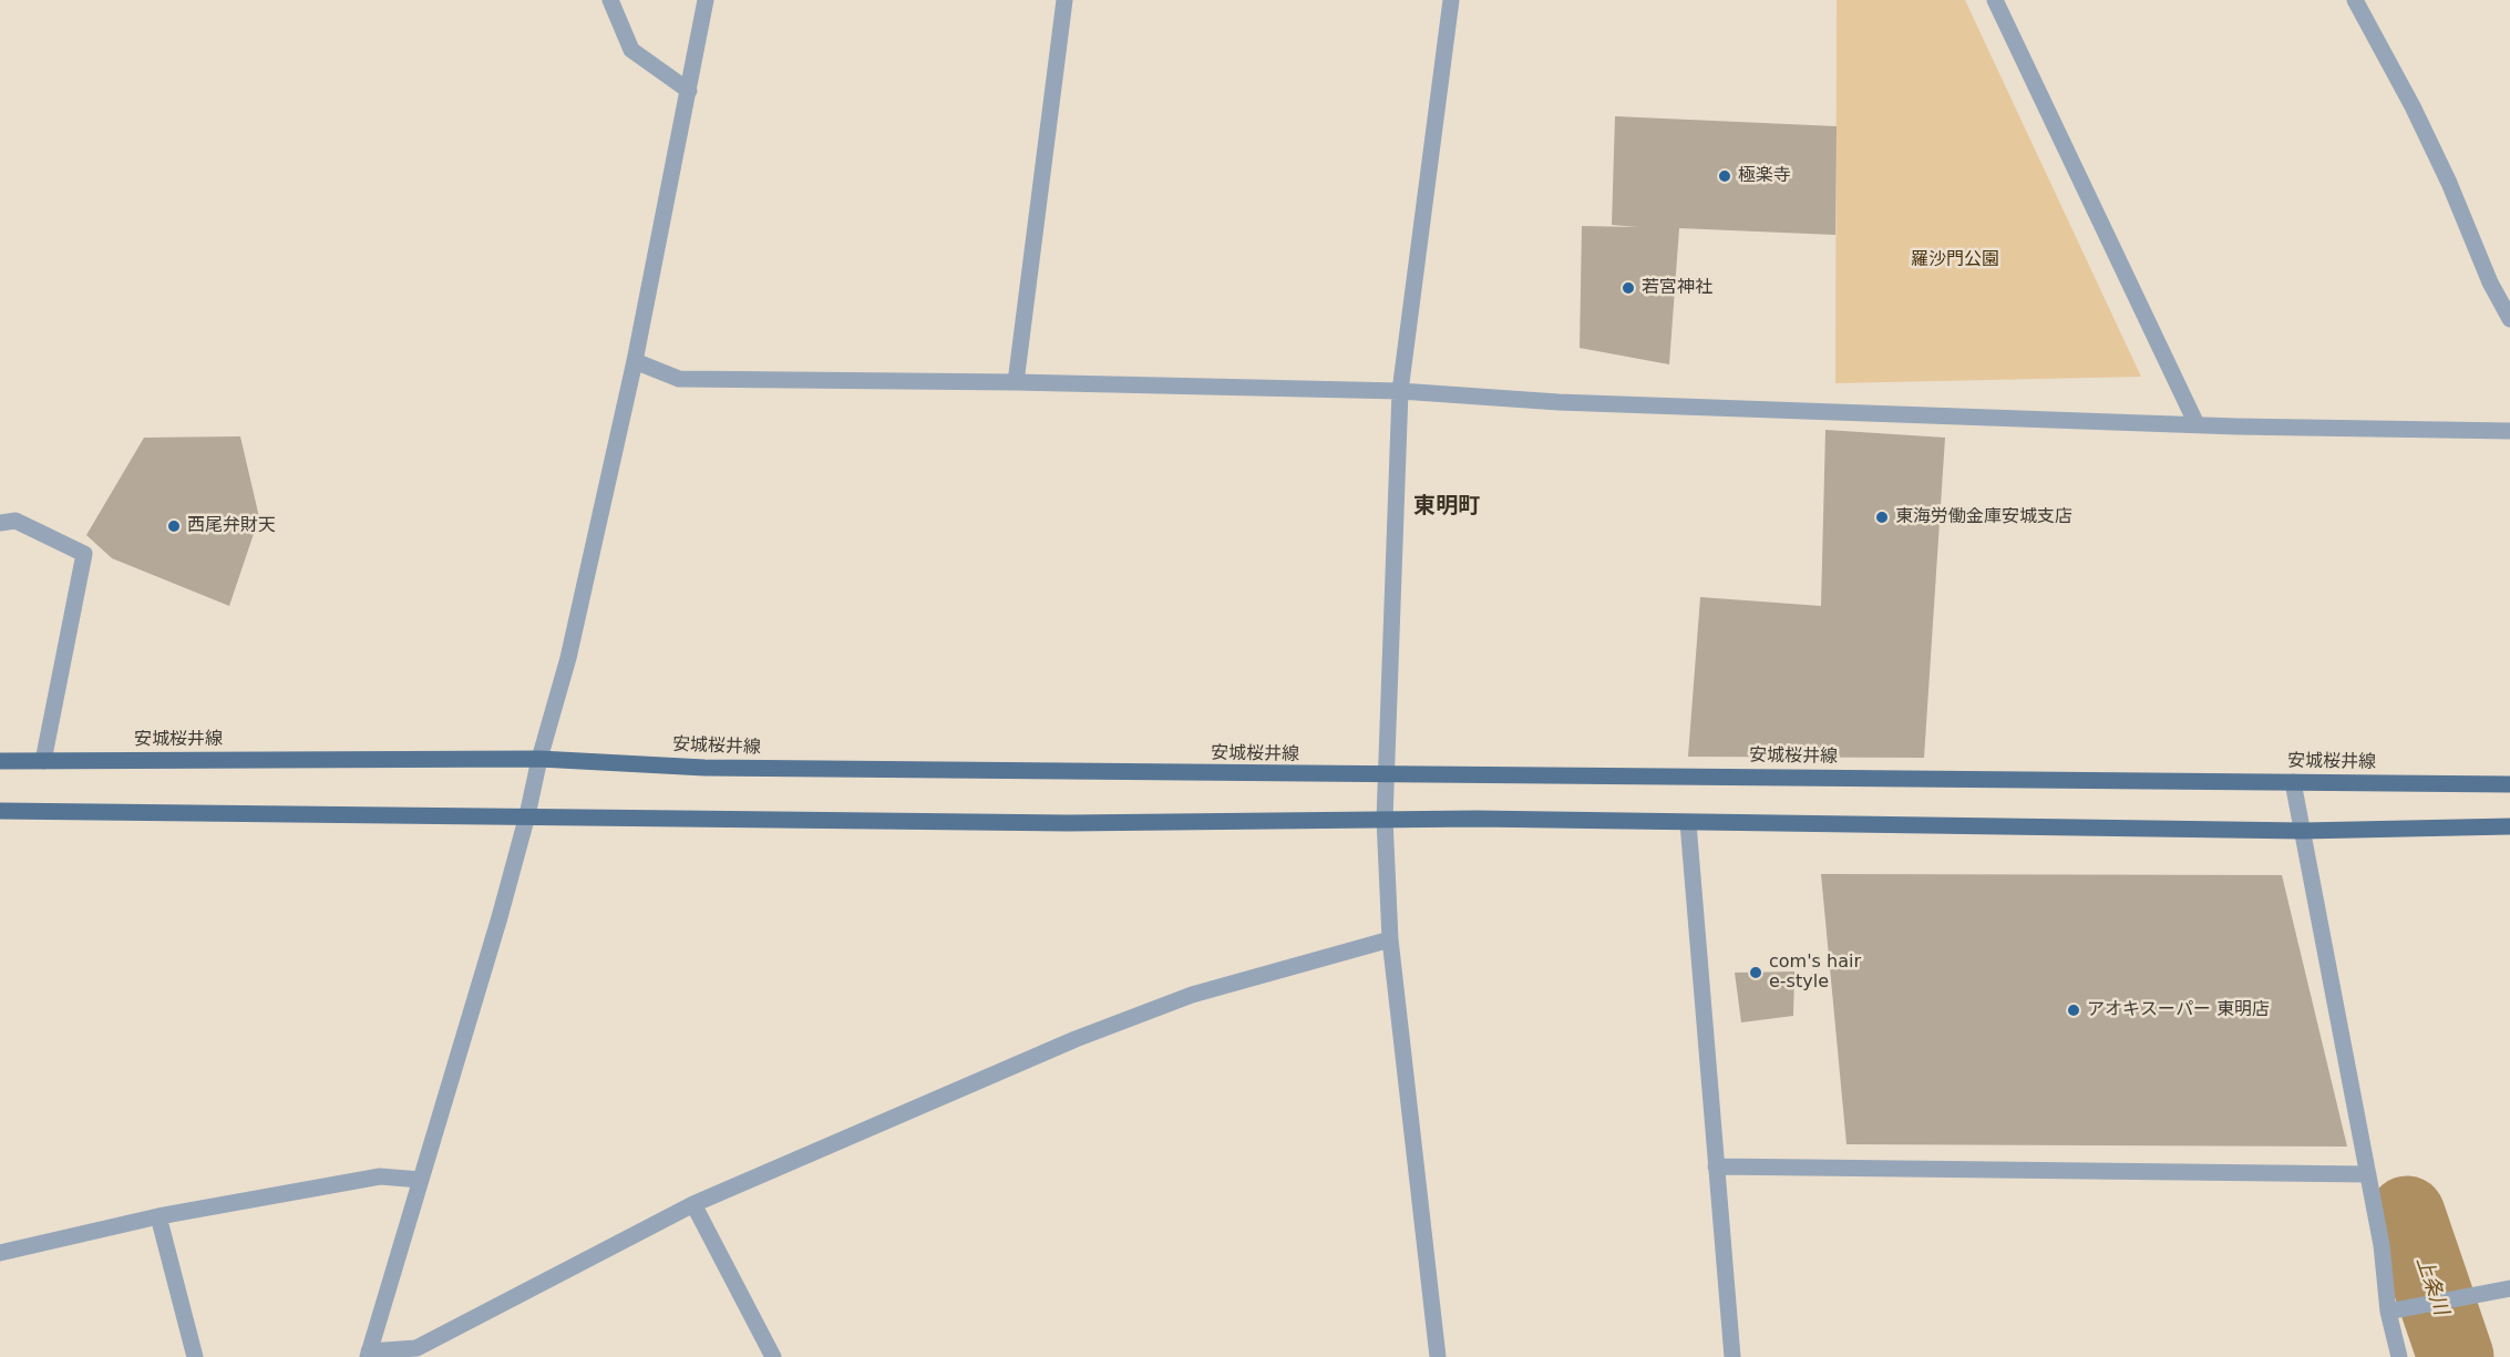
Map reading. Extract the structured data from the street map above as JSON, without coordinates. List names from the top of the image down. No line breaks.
{"streets":{"main road":["安城桜井線"]},"districts":["東明町"],"water":["上条川"],"parks":["羅沙門公園"],"places":["極楽寺","若宮神社","東海労働金庫安城支店","西尾弁財天","com's hair e-style","アオキスーパー 東明店"]}
